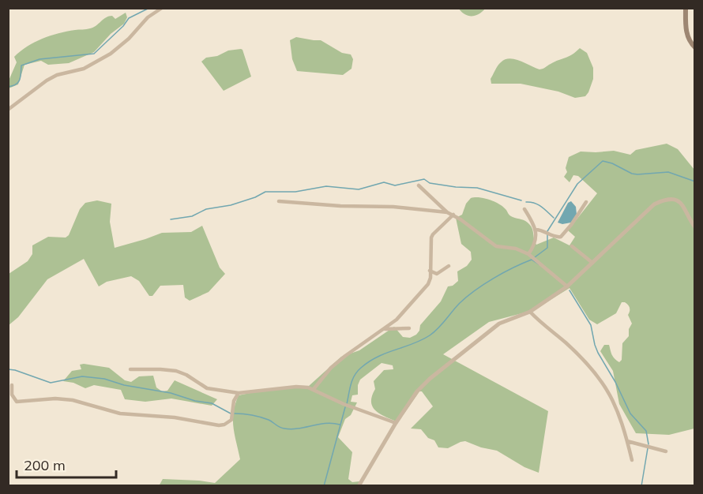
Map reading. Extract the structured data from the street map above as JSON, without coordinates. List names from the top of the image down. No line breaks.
{"scale_bar":"200 m"}
